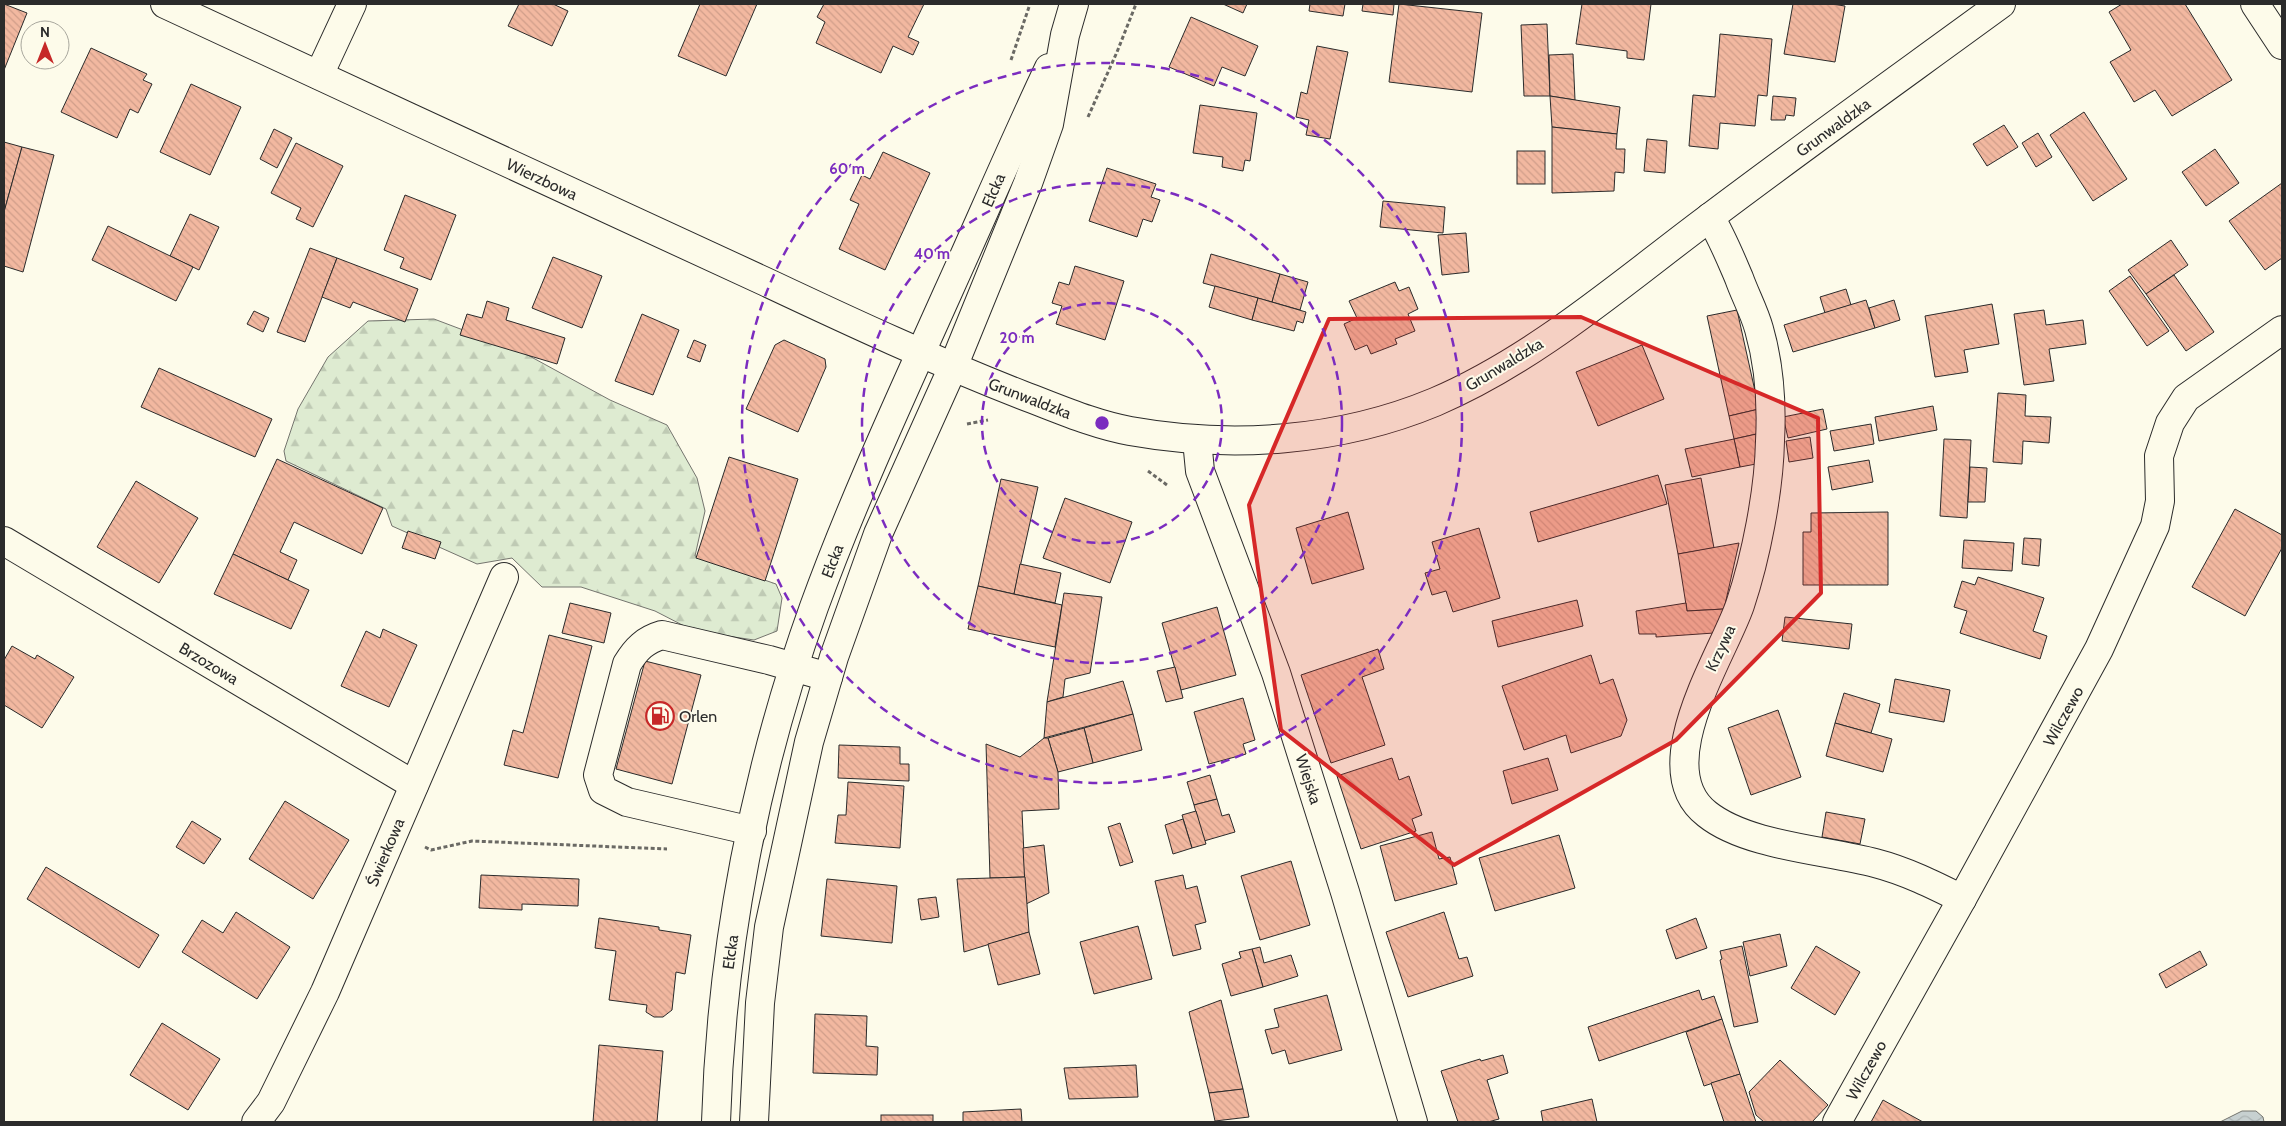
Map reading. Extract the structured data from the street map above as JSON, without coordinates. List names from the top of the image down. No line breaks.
{"streets":{"street":["Grunwaldzka","Wierzbowa","Ełcka","Krzywa","Brzozowa","Wilczewo","Wiejska","Świerkowa"]},"crossings":[["Grunwaldzka","Wierzbowa"],["Grunwaldzka","Ełcka"],["Grunwaldzka","Krzywa"],["Grunwaldzka","Wiejska"],["Wierzbowa","Ełcka"],["Krzywa","Wilczewo"],["Brzozowa","Świerkowa"]],"places":{"fuel station":["Orlen"]},"north":"top","rings":["60 m","40 m","20 m"]}
